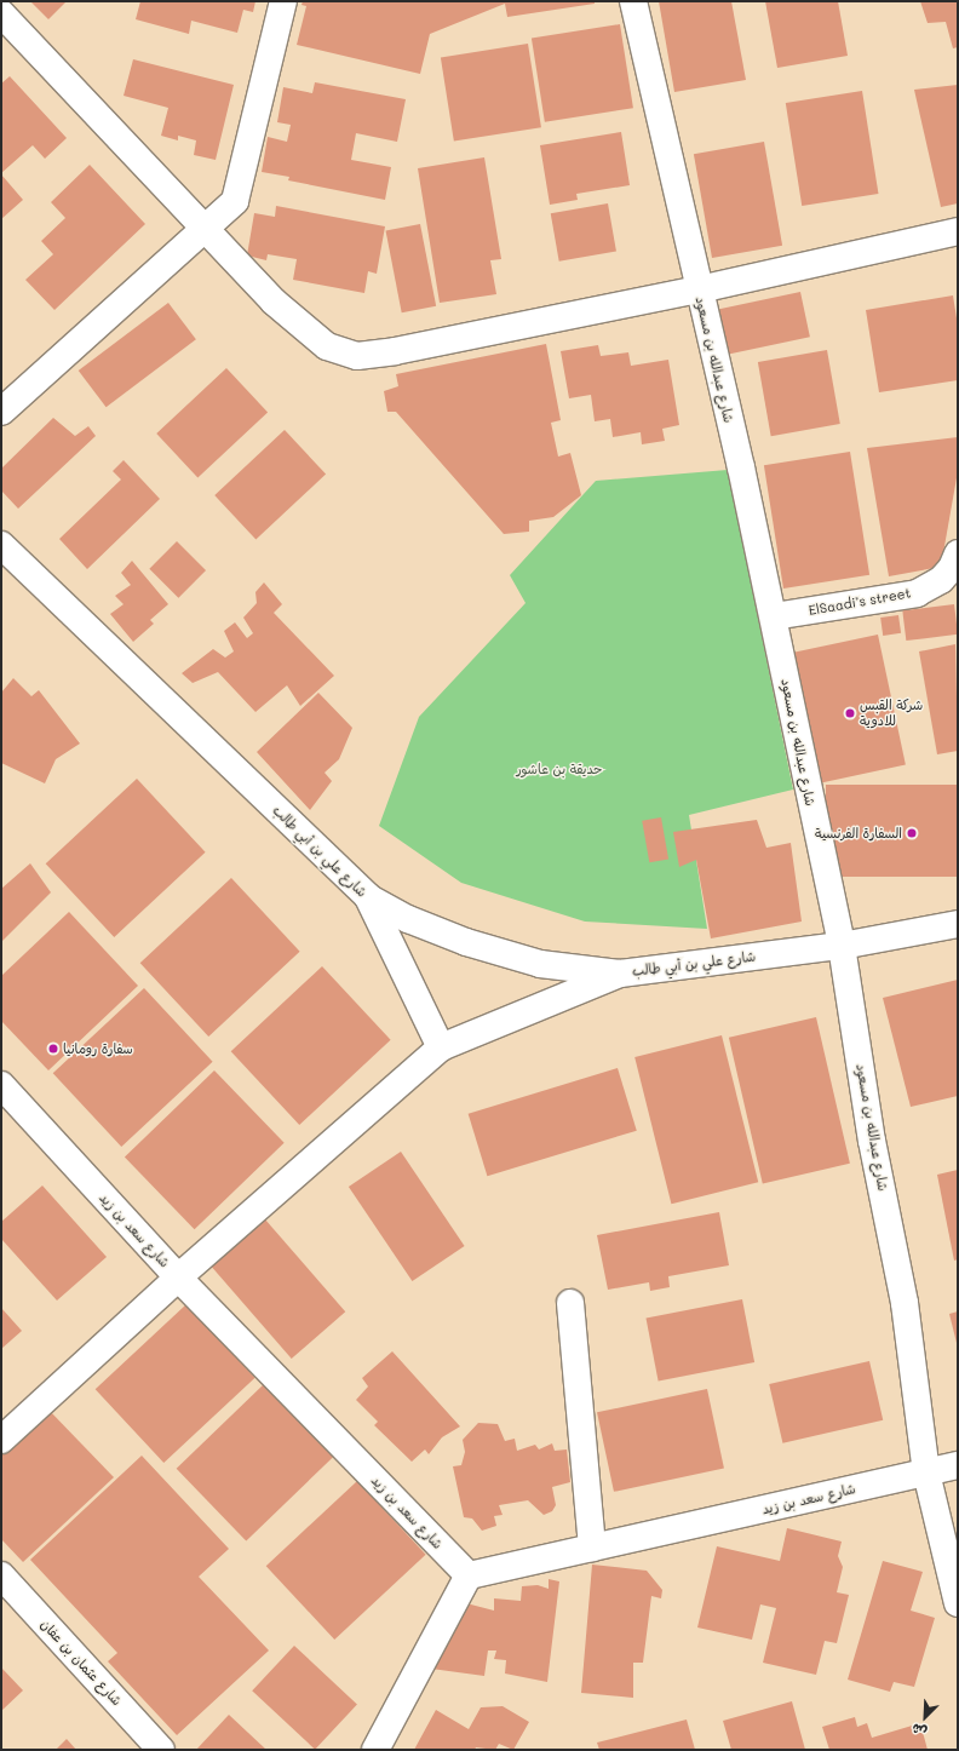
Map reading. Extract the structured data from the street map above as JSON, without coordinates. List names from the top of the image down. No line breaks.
{"streets":{"street":["شارع عبدالله بن مسعود","ElSaadi’s street","شارع علي بن أبي طالب","شارع سعد بن زيد","شارع عثمان بن عفان"]},"crossings":[["شارع عبدالله بن مسعود","ElSaadi’s street"],["شارع عبدالله بن مسعود","شارع علي بن أبي طالب"],["شارع عبدالله بن مسعود","شارع سعد بن زيد"]],"parks":["حديقة بن عاشور"],"places":["شركة القبس للادوية","السفارة الفرنسية","سفارة رومانيا"],"north":"bottom left"}
